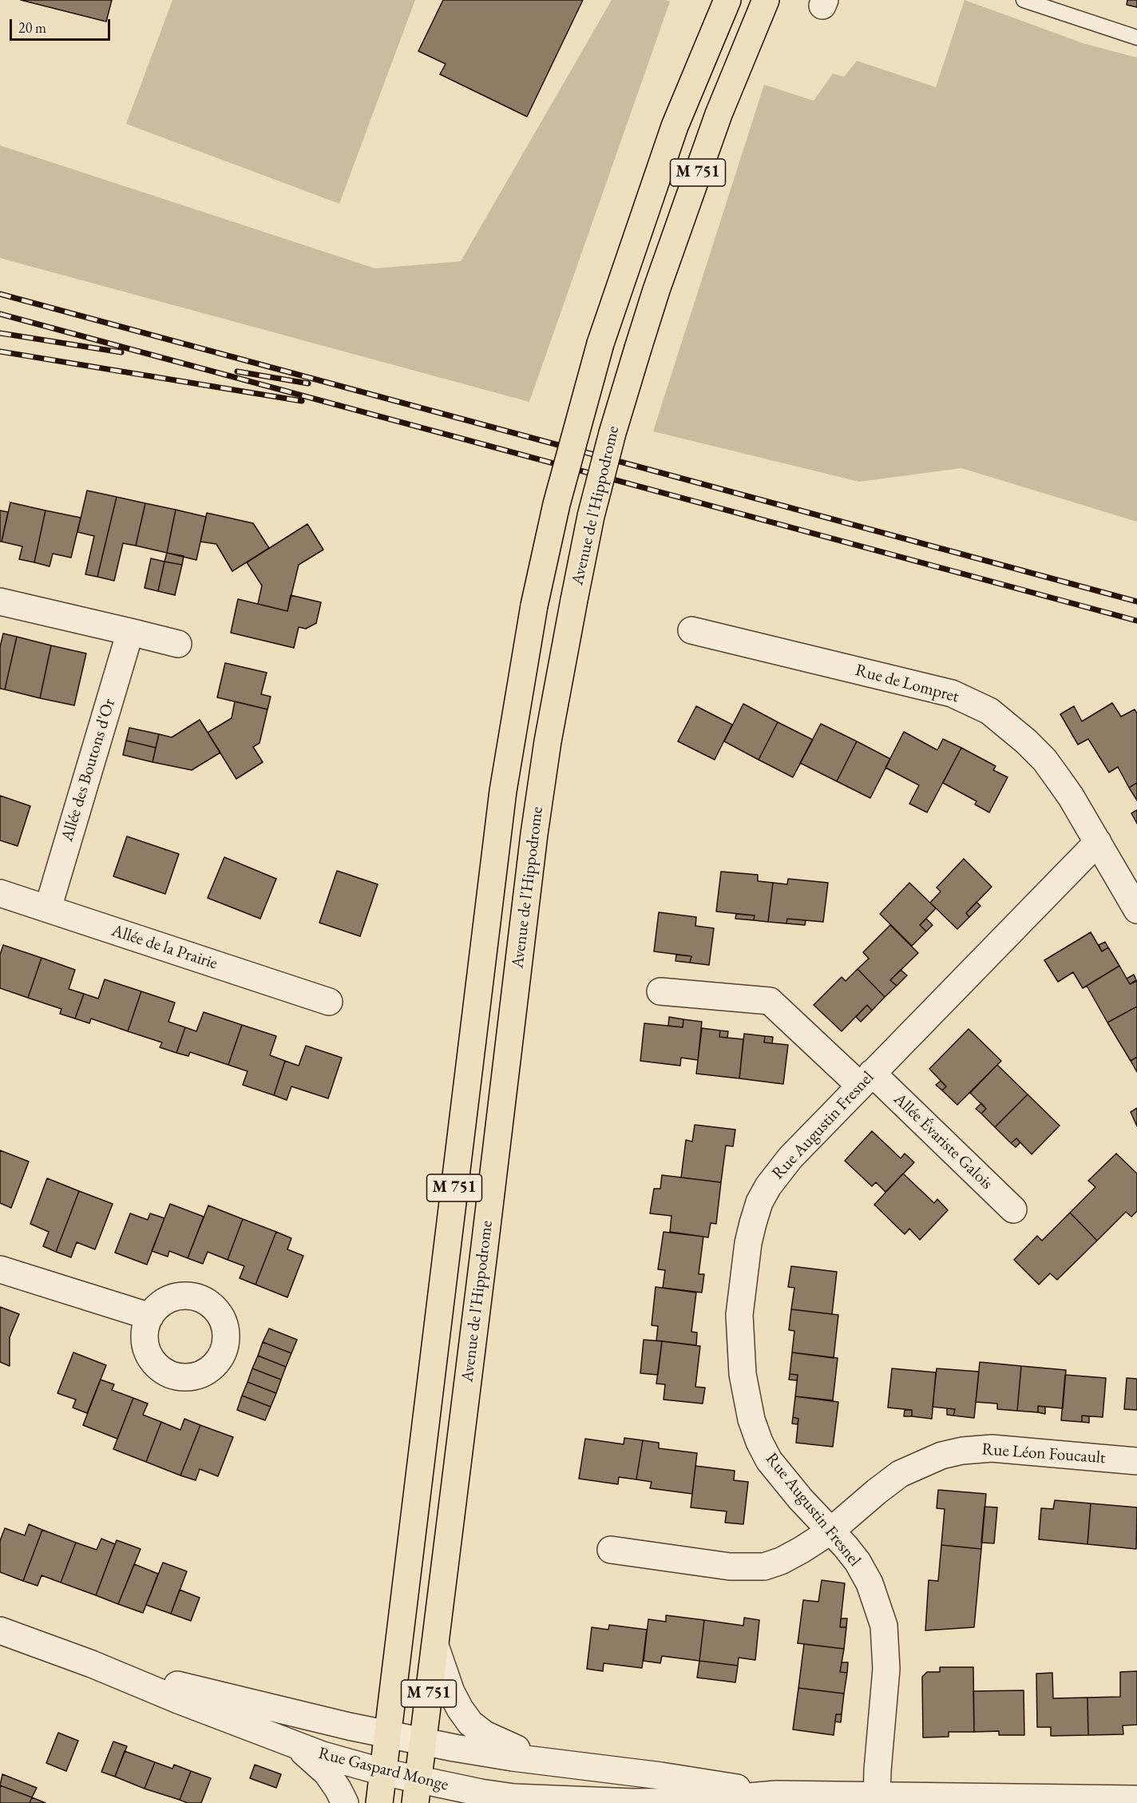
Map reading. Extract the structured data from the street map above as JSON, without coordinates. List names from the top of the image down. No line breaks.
{"streets":{"main road":["M 751","Avenue de l'Hippodrome"],"street":["Rue de Lompret","Allée des Boutons d'Or","Allée de la Prairie","Rue Augustin Fresnel","Allée Évariste Galois","Rue Léon Foucault","Rue Gaspard Monge"]},"crossings":[["M 751","Rue Gaspard Monge"],["Avenue de l'Hippodrome","Rue Gaspard Monge"],["Rue de Lompret","Rue Augustin Fresnel"],["Allée des Boutons d'Or","Allée de la Prairie"],["Rue Augustin Fresnel","Allée Évariste Galois"],["Rue Augustin Fresnel","Rue Léon Foucault"],["Rue Augustin Fresnel","Rue Gaspard Monge"]],"scale_bar":"20 m"}
